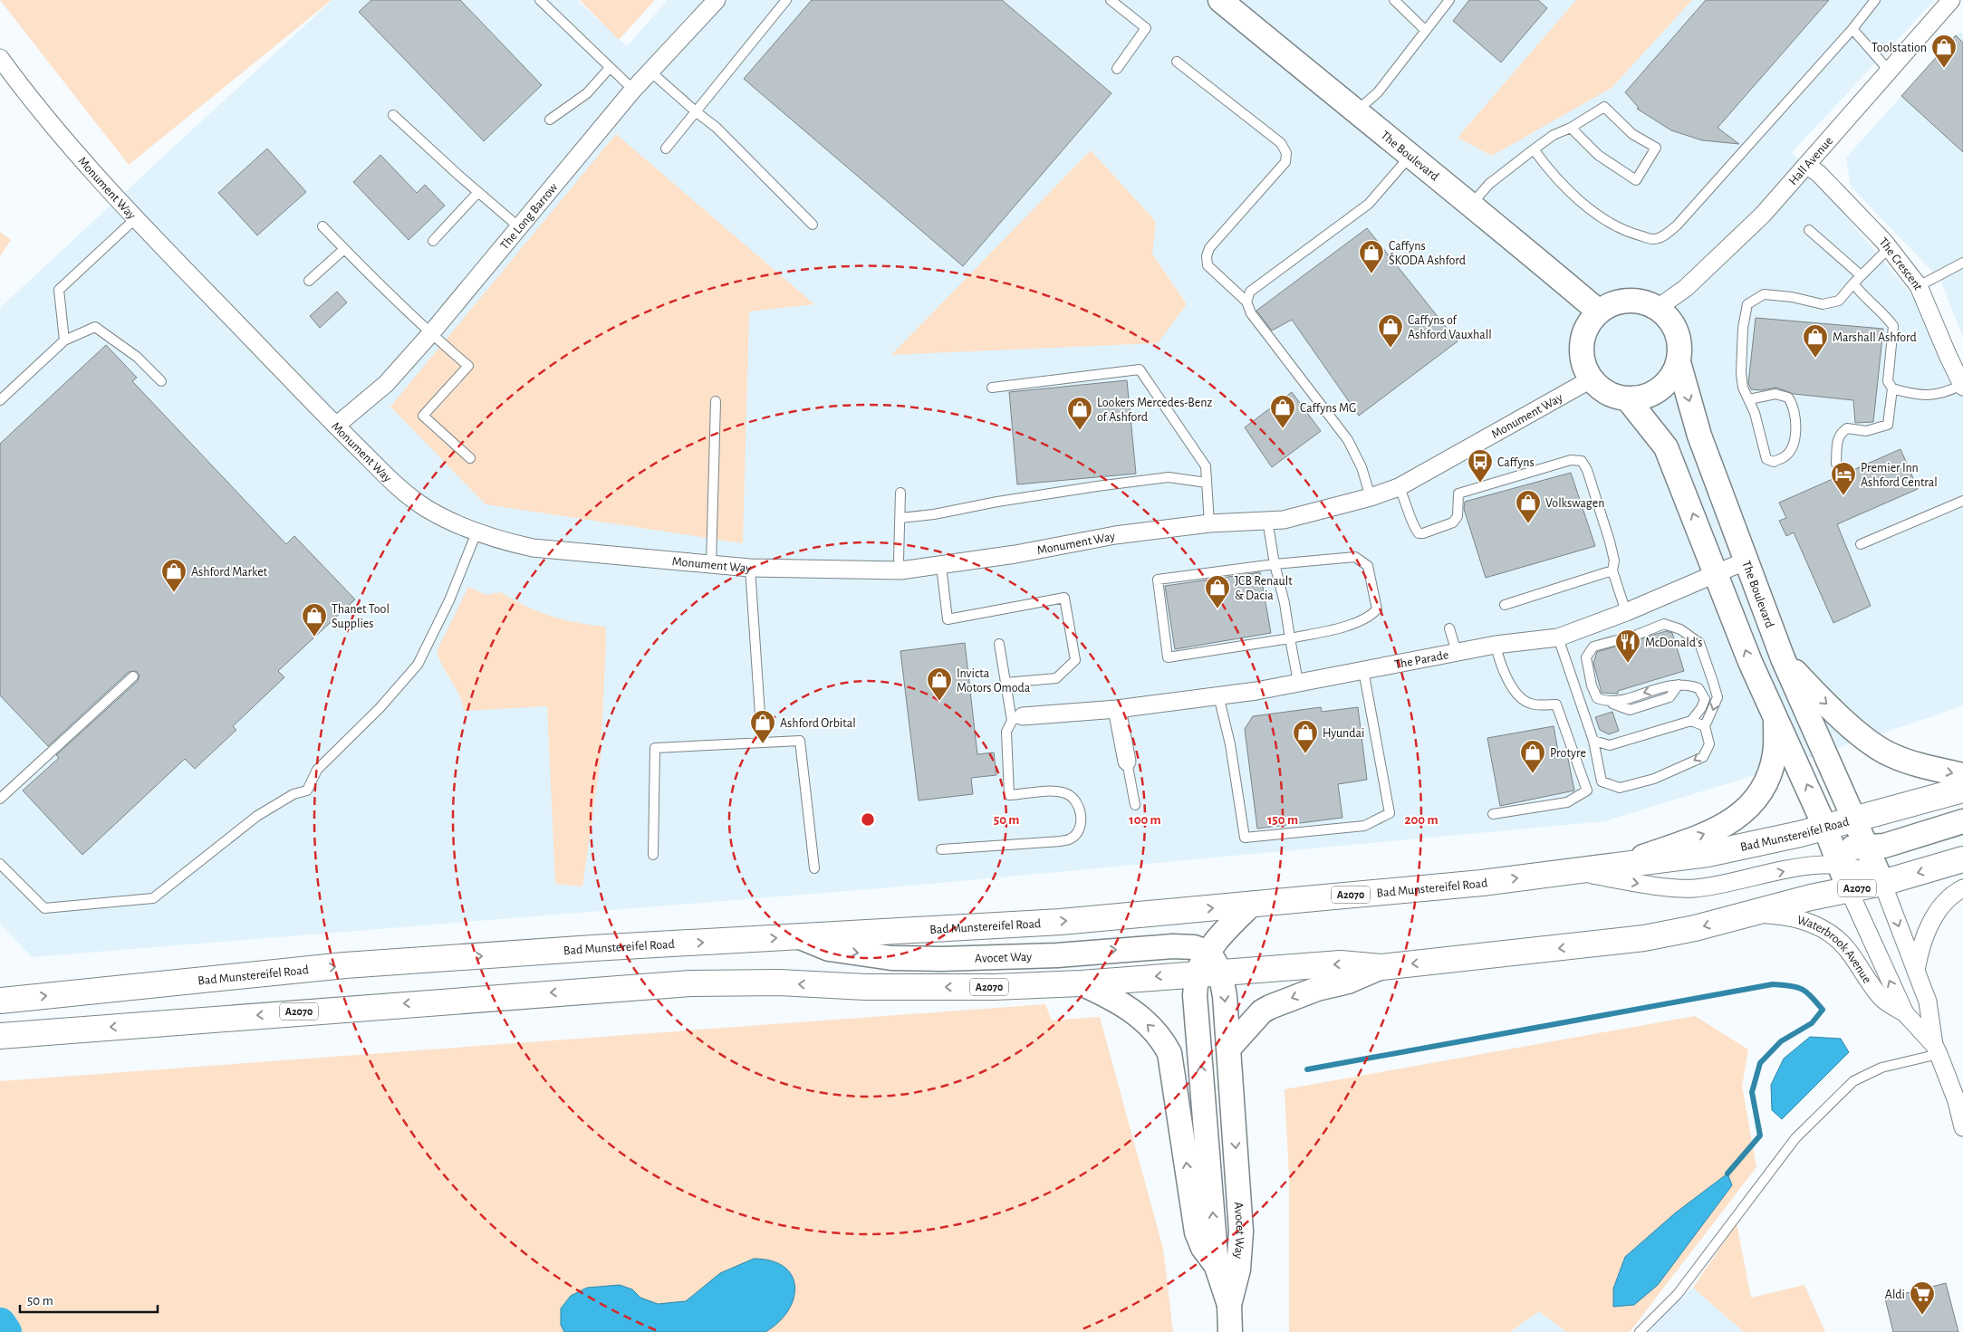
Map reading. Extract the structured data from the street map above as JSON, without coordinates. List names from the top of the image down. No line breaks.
{"streets":{"highway":["Bad Munstereifel Road","A2070"],"street":["The Boulevard","Hall Avenue","Monument Way","The Long Barrow","The Crescent","The Parade","Waterbrook Avenue","Avocet Way"]},"crossings":[["The Boulevard","Hall Avenue"],["The Boulevard","Monument Way"],["The Boulevard","The Parade"],["The Boulevard","Bad Munstereifel Road"],["The Boulevard","A2070"],["The Boulevard","Waterbrook Avenue"],["Hall Avenue","Monument Way"],["Hall Avenue","The Crescent"],["Monument Way","The Long Barrow"],["Bad Munstereifel Road","Avocet Way"],["A2070","Waterbrook Avenue"],["A2070","Avocet Way"]],"places":{"shop":["Toolstation","Caffyns ŠKODA Ashford","Caffyns of Ashford Vauxhall","Marshall Ashford","Caffyns MG","Lookers Mercedes-Benz of Ashford","Volkswagen","Ashford Market","JCB Renault & Dacia","Thanet Tool Supplies","Invicta Motors Omoda","Ashford Orbital","Hyundai","Protyre"],"bus stop":["Caffyns"],"hotel":["Premier Inn Ashford Central"],"restaurant":["McDonald's"],"supermarket":["Aldi"]},"scale_bar":"50 m","rings":["50 m","100 m","150 m","200 m"]}
